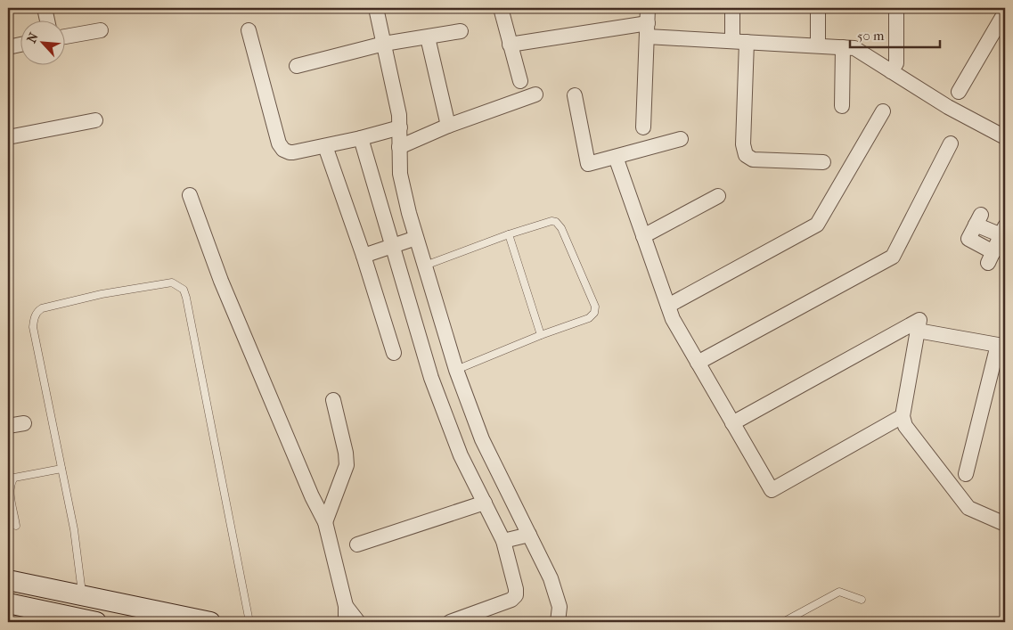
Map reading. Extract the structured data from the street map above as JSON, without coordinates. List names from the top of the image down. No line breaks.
{"scale_bar":"50 m","north":"top left"}
